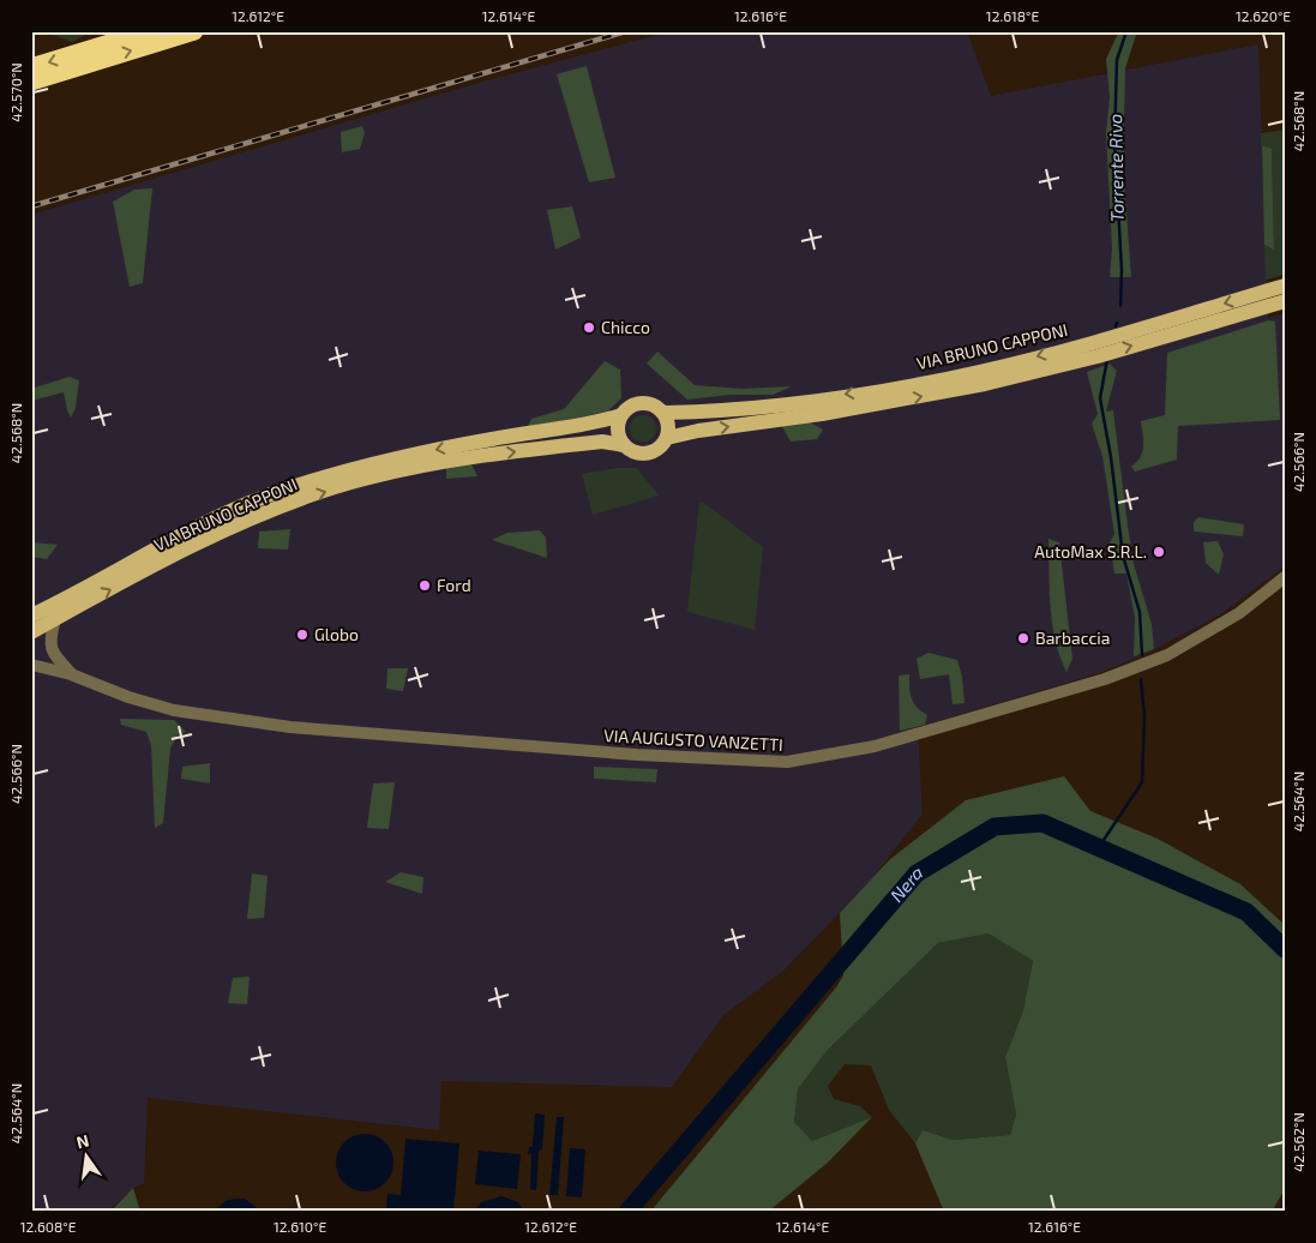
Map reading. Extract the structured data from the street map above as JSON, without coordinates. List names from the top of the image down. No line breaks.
{"streets":{"main road":["VIA BRUNO CAPPONI"],"street":["VIA AUGUSTO VANZETTI"]},"crossings":[["VIA BRUNO CAPPONI","VIA AUGUSTO VANZETTI"]],"water":["Torrente Rivo","Nera"],"places":["Chicco","AutoMax S.R.L.","Ford","Globo","Barbaccia"],"north":"top","coordinates":["12.612°E","12.614°E","12.616°E","12.618°E","12.620°E","42.570°N","42.568°N","42.566°N","42.564°N","42.562°N","12.608°E","12.610°E"]}
